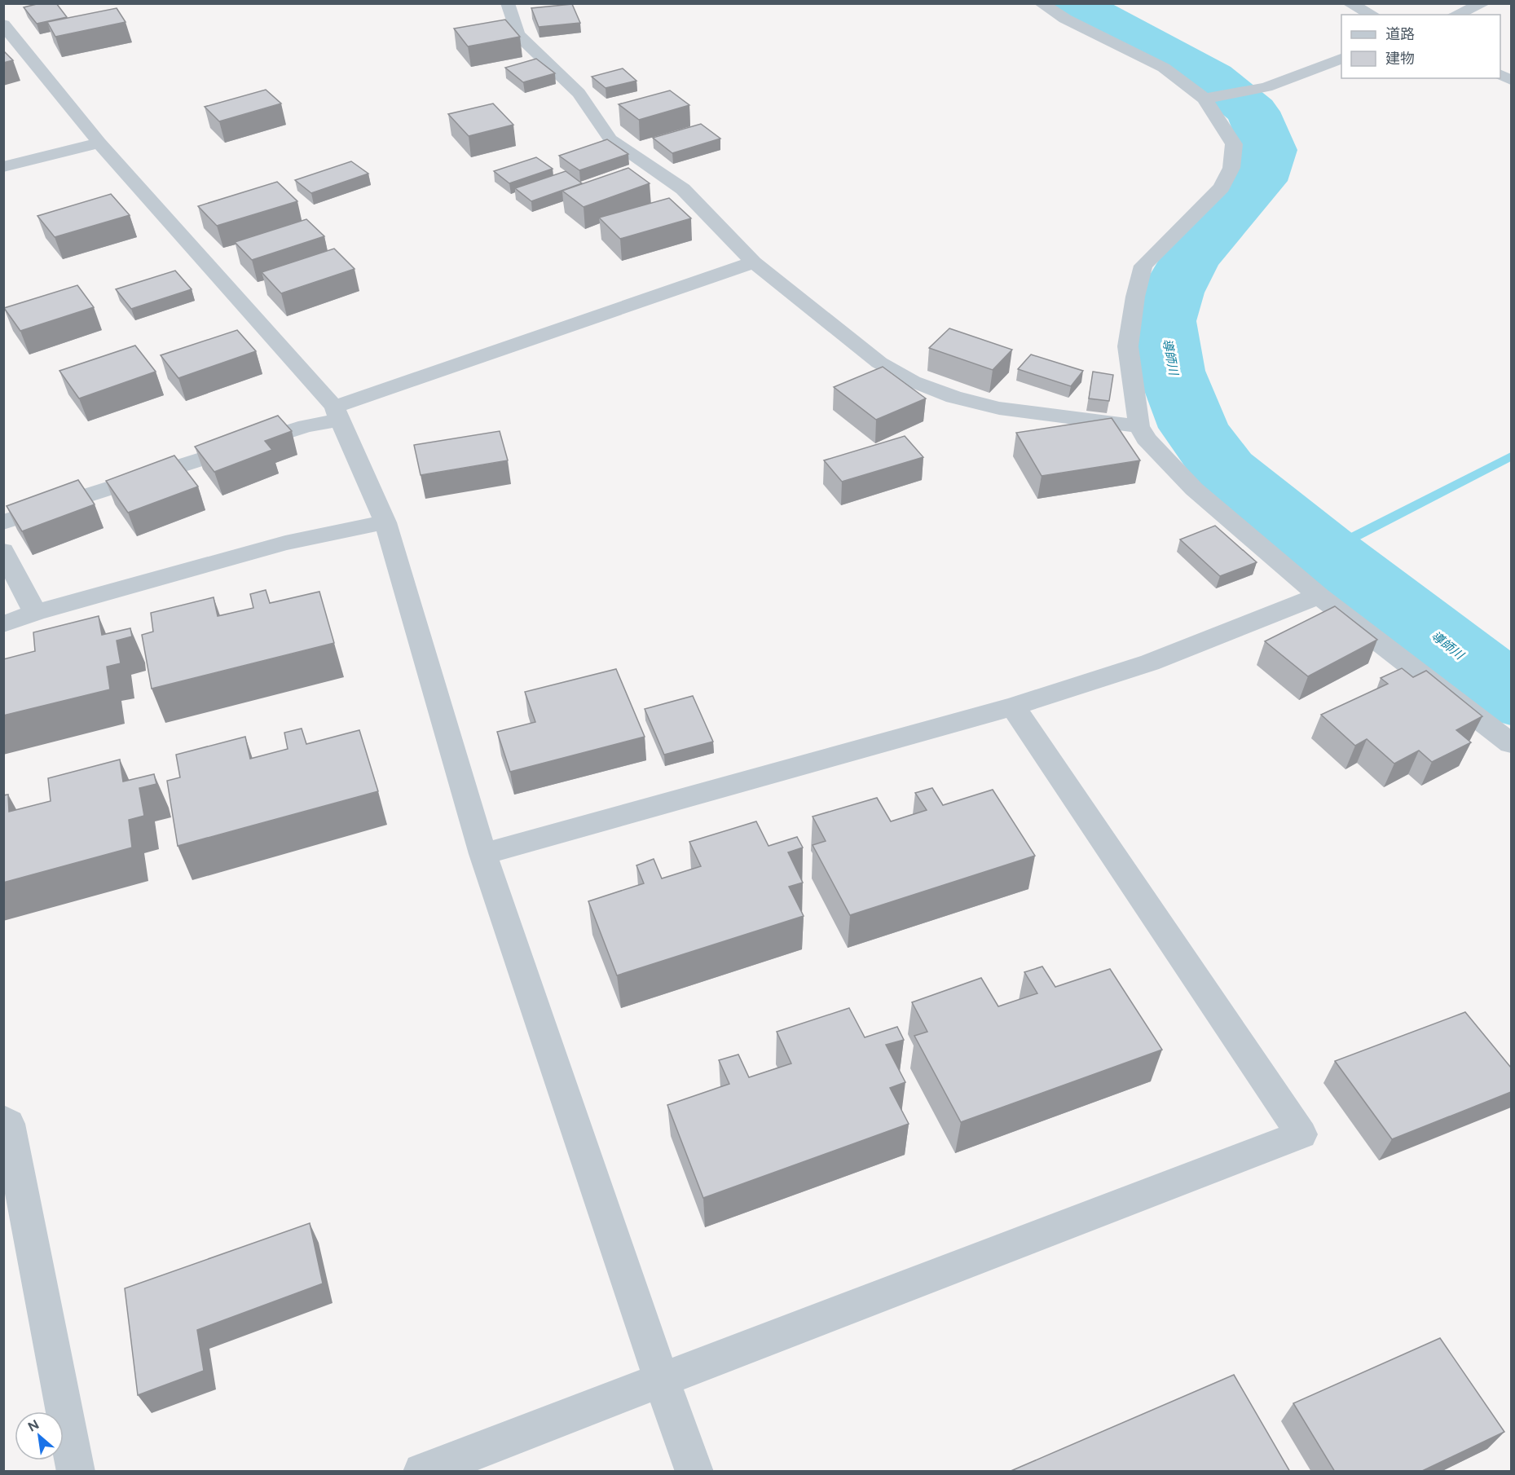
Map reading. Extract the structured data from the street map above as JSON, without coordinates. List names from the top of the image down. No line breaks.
{"water":["導師川"],"legend":["道路","建物"],"north":"top left"}
